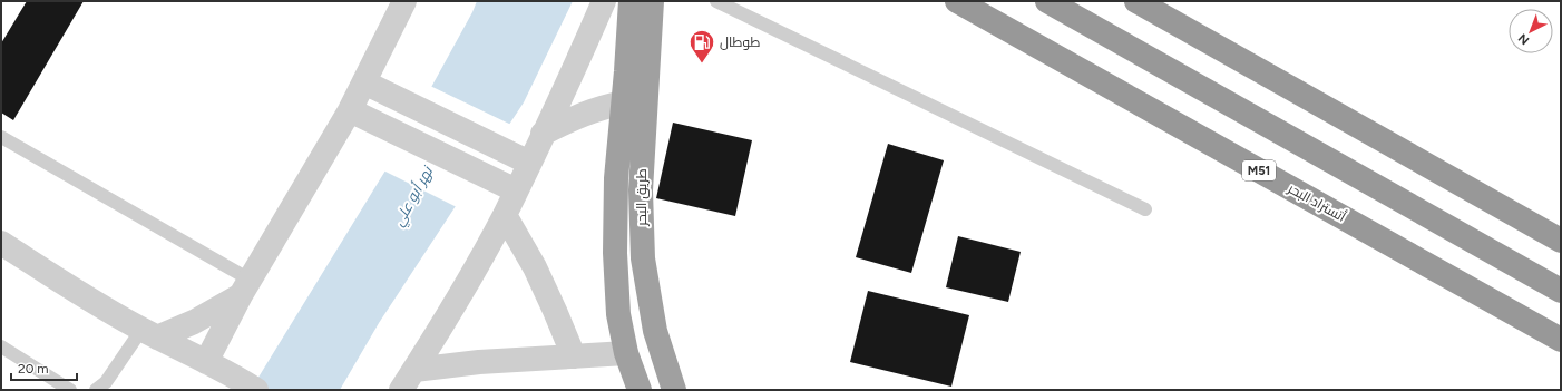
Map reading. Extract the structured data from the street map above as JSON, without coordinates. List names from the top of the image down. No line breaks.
{"streets":{"highway":["M51","طريق البحر","أتستراد البحر"]},"water":["نهر أبو علي"],"places":{"fuel station":["طوطال"]},"scale_bar":"20 m","north":"bottom left"}
